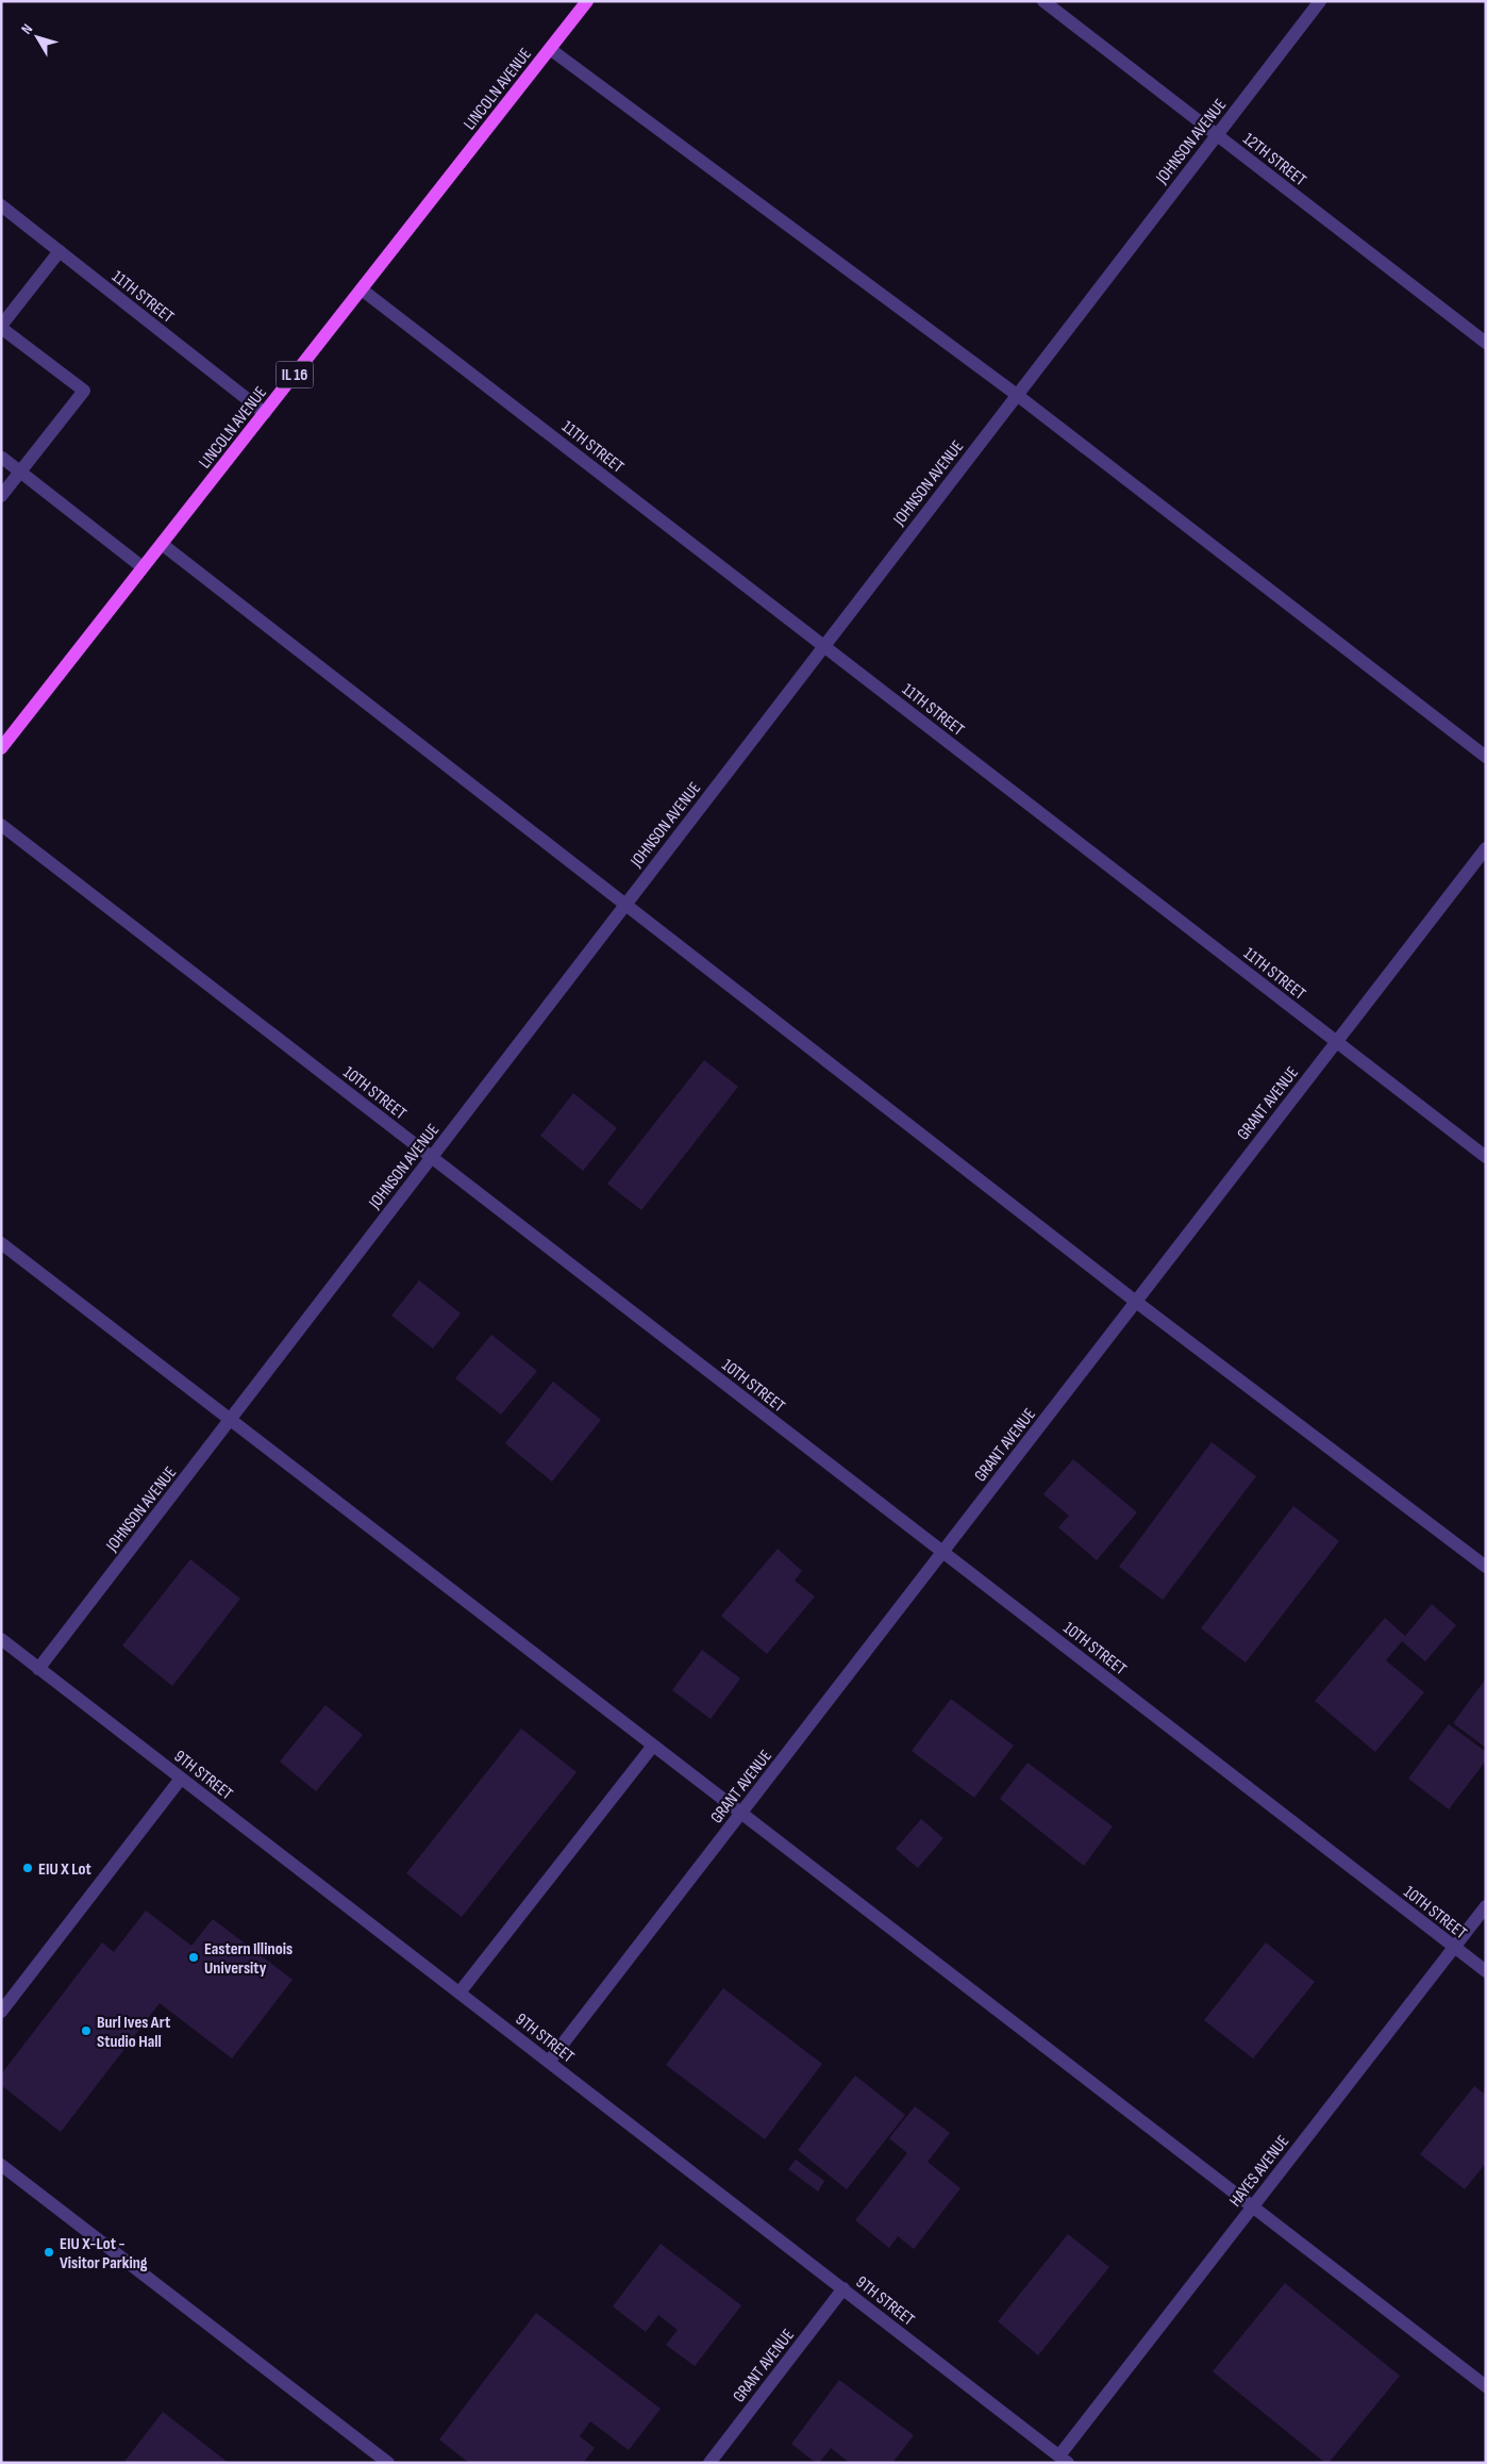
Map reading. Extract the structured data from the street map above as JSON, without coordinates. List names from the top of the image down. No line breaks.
{"streets":{"main road":["LINCOLN AVENUE","IL 16"],"street":["JOHNSON AVENUE","12TH STREET","11TH STREET","10TH STREET","GRANT AVENUE","9TH STREET","HAYES AVENUE"]},"crossings":[["LINCOLN AVENUE","11TH STREET"],["JOHNSON AVENUE","12TH STREET"],["JOHNSON AVENUE","11TH STREET"],["JOHNSON AVENUE","10TH STREET"],["JOHNSON AVENUE","9TH STREET"],["11TH STREET","GRANT AVENUE"],["10TH STREET","GRANT AVENUE"],["10TH STREET","HAYES AVENUE"],["GRANT AVENUE","9TH STREET"],["9TH STREET","HAYES AVENUE"]],"places":["EIU X Lot","Eastern Illinois University","Burl Ives Art Studio Hall","EIU X-Lot - Visitor Parking"],"north":"top left"}
